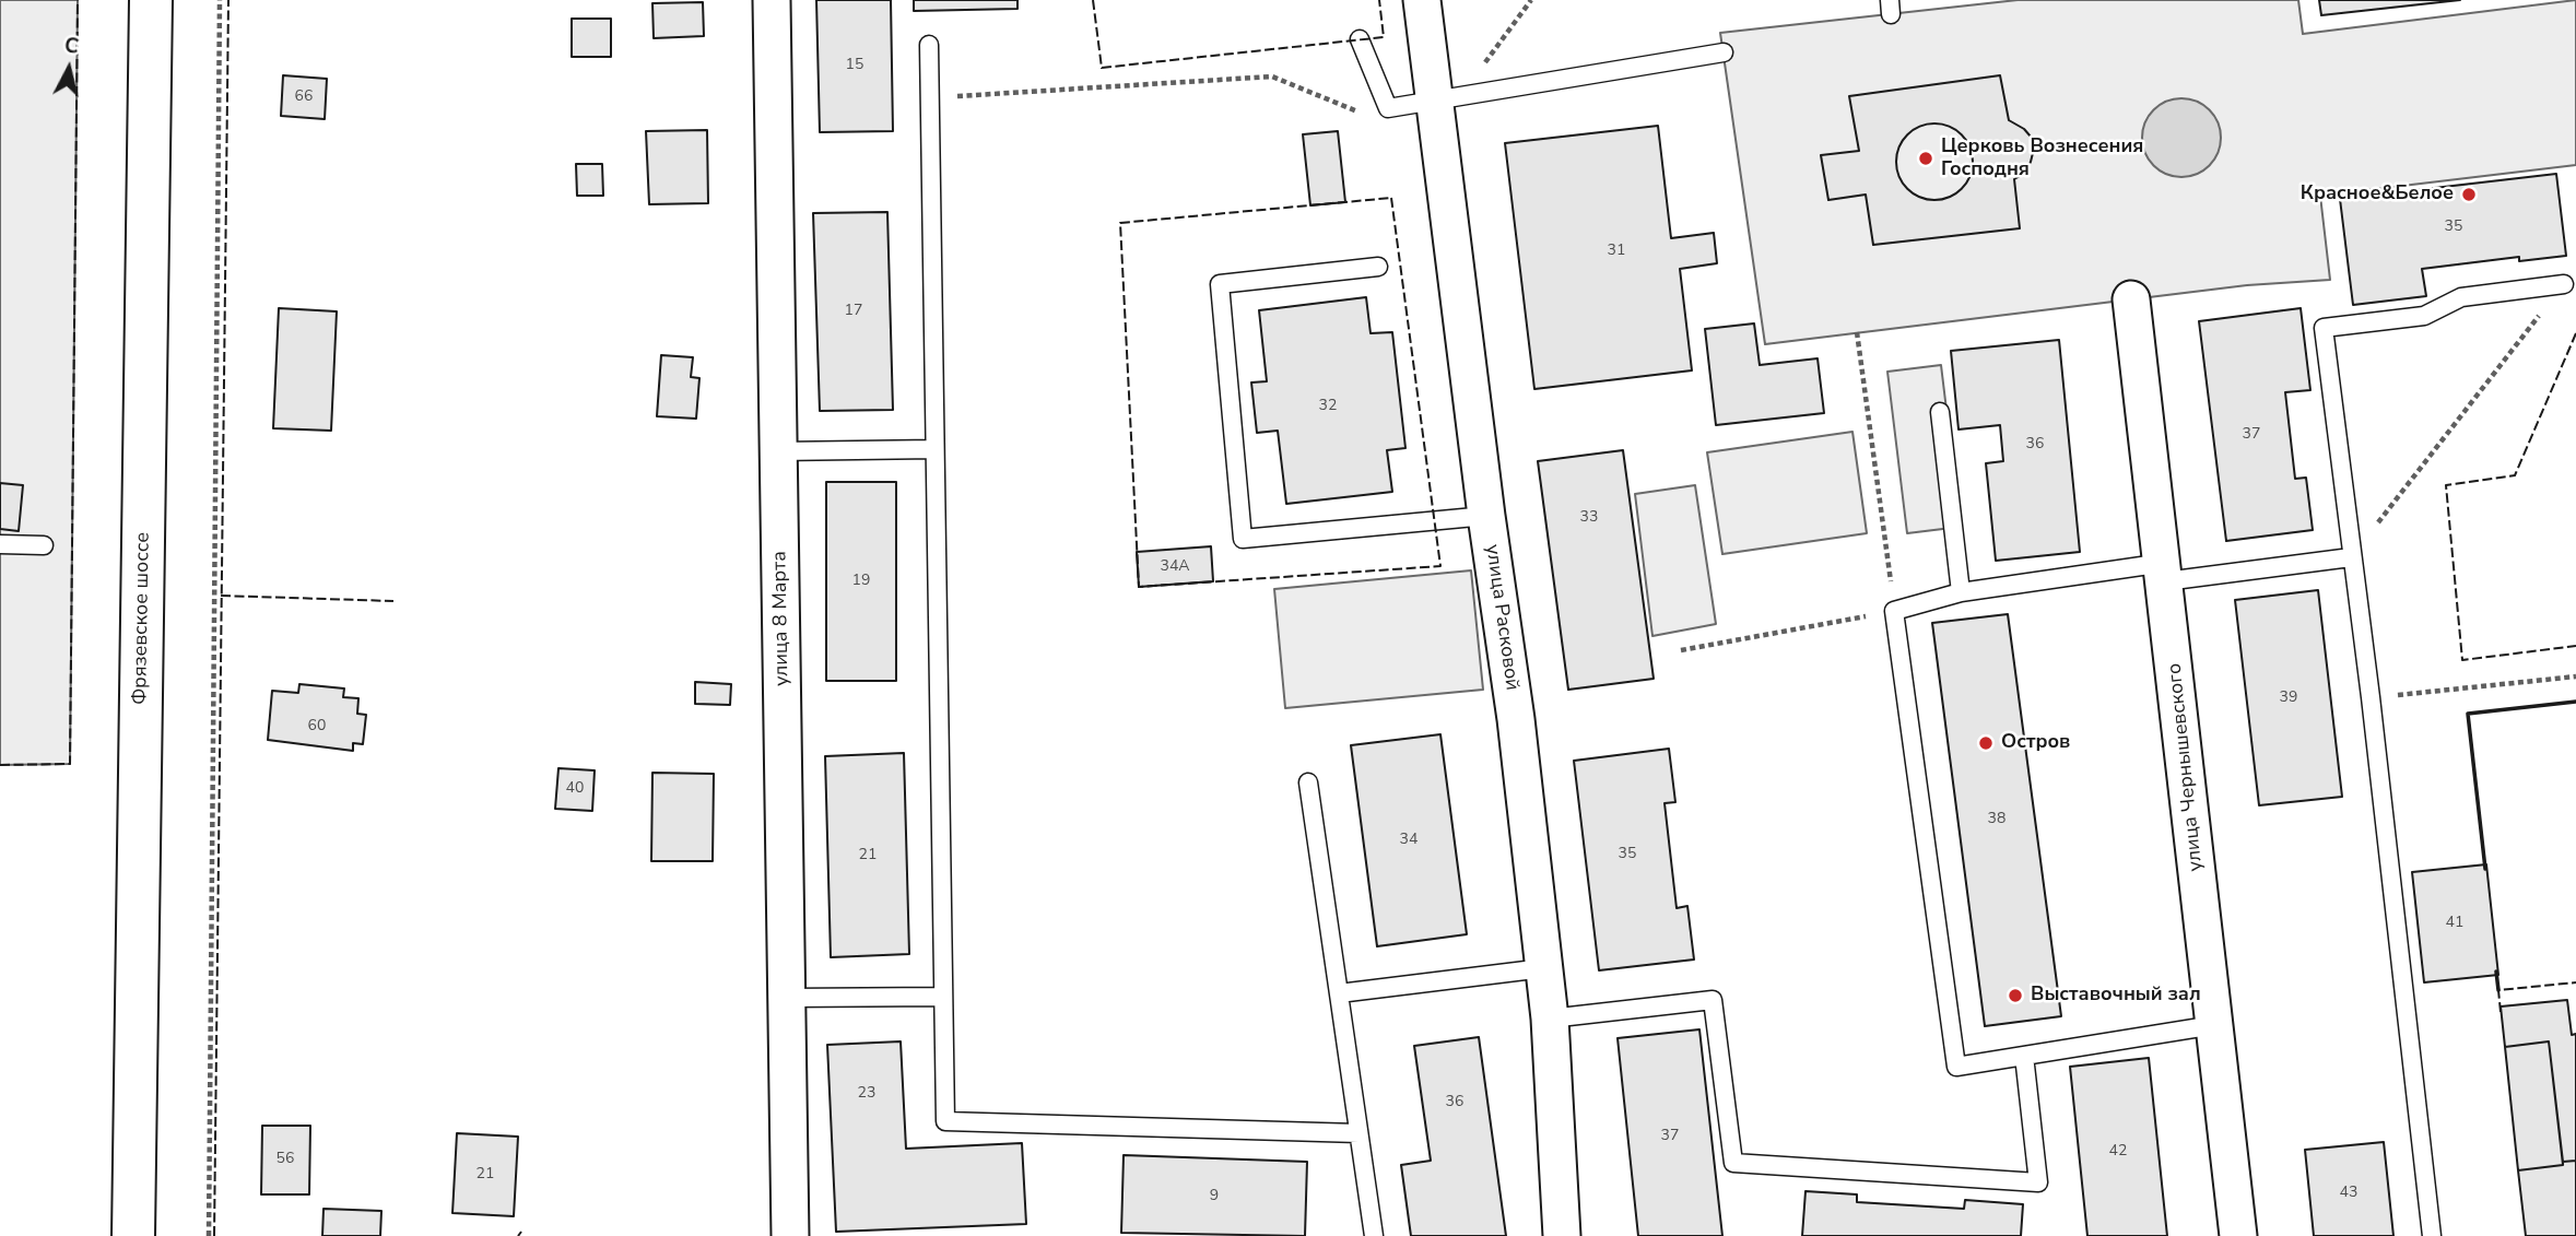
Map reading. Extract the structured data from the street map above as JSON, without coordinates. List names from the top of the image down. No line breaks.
{"streets":{"highway":["Фрязевское шоссе"],"street":["улица Расковой","улица 8 Марта","улица Чернышевского"]},"places":["Церковь Вознесения Господня","Красное&Белое","Остров","Выставочный зал"],"house_numbers":["15","66","35","31","17","32","37","36","33","34А","19","39","60","40","38","34","35","21","41","23","36","37","42","56","21","43","9"],"north":"top"}
